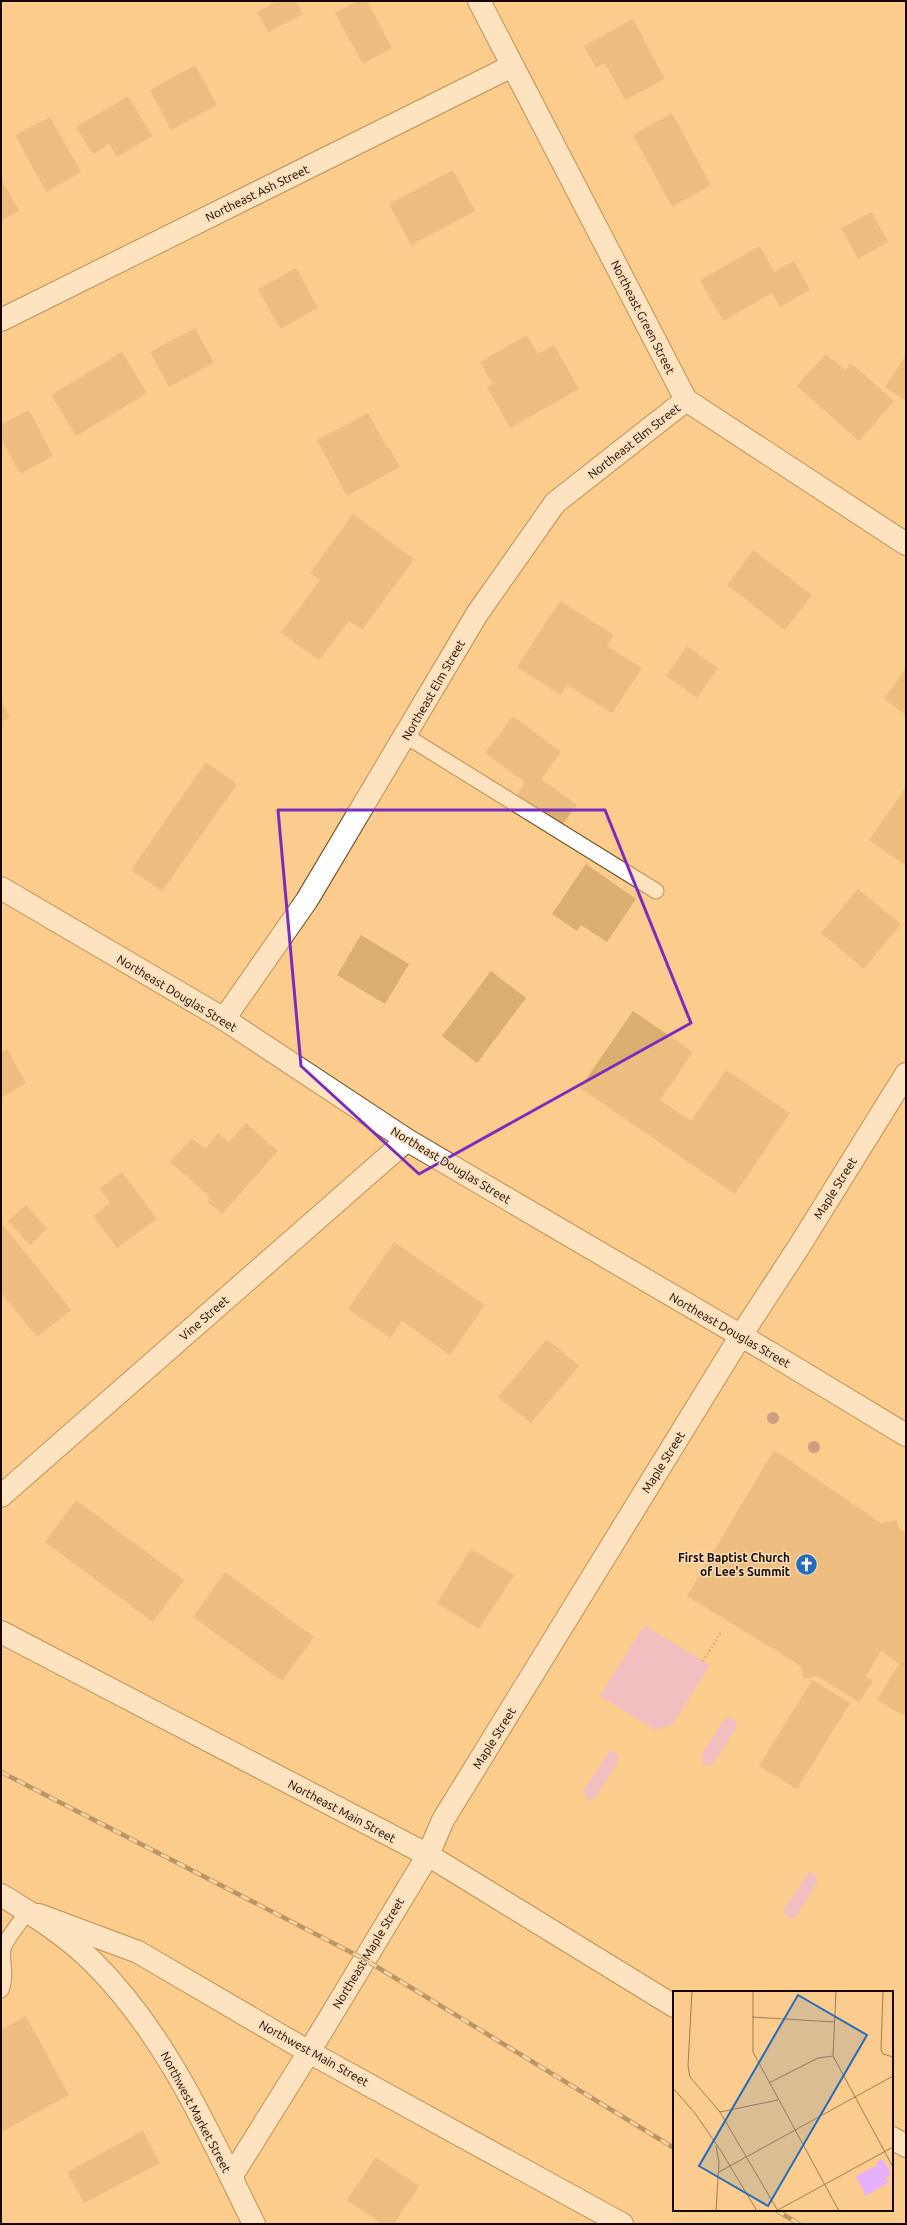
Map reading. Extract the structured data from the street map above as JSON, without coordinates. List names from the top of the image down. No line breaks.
{"streets":{"street":["Northeast Ash Street","Northeast Green Street","Northeast Elm Street","Northeast Douglas Street","Maple Street","Vine Street","Northeast Main Street","Northeast Maple Street","Northwest Main Street","Northwest Market Street"]},"crossings":[["Northeast Ash Street","Northeast Green Street"],["Northeast Green Street","Northeast Elm Street"],["Northeast Elm Street","Northeast Douglas Street"],["Northeast Douglas Street","Maple Street"],["Northeast Douglas Street","Vine Street"],["Maple Street","Northeast Main Street"],["Maple Street","Northeast Maple Street"],["Northeast Main Street","Northeast Maple Street"],["Northeast Maple Street","Northwest Main Street"],["Northeast Maple Street","Northwest Market Street"],["Northwest Main Street","Northwest Market Street"]],"places":{"church":["First Baptist Church of Lee's Summit"]}}
